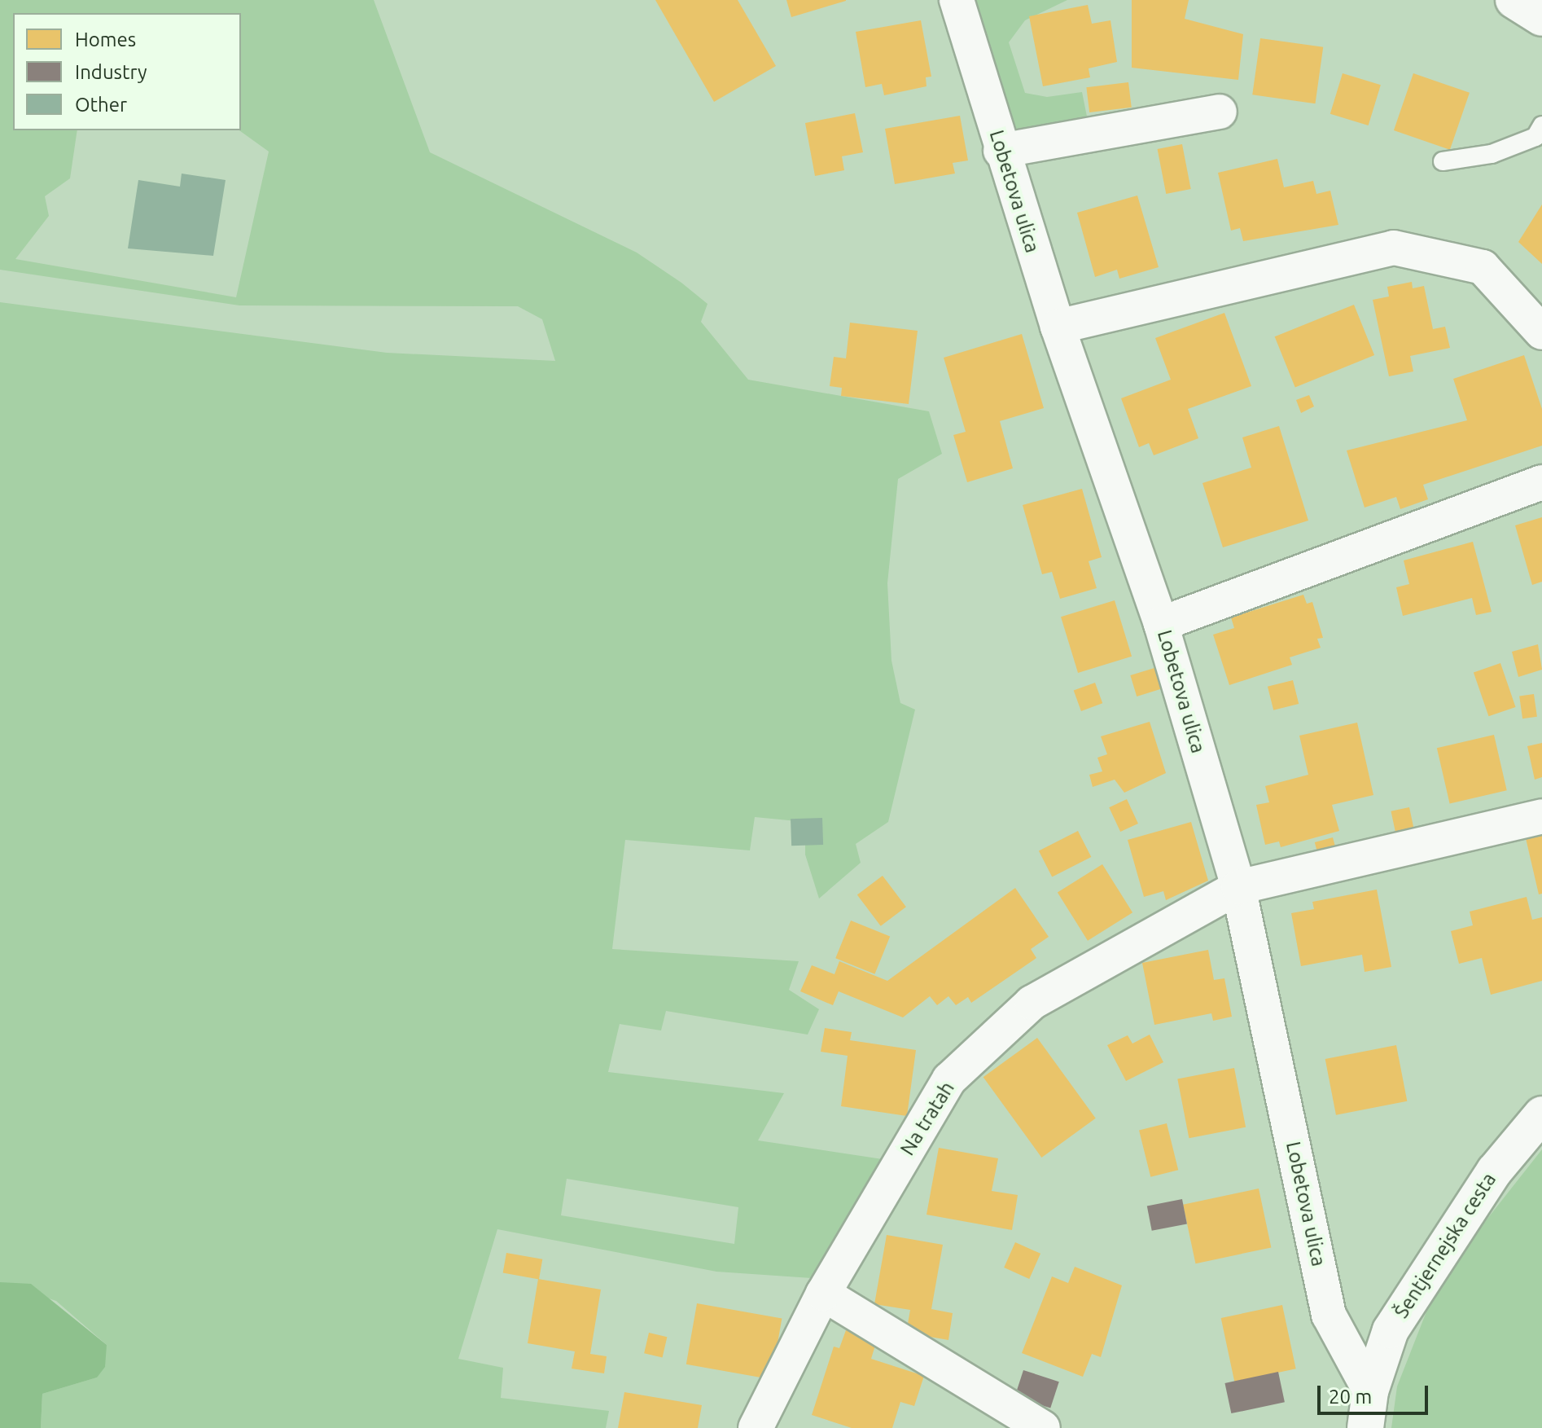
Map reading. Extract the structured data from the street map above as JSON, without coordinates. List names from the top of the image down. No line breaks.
{"streets":{"main road":["Šentjernejska cesta"],"street":["Lobetova ulica","Na tratah"]},"crossings":[["Lobetova ulica","Na tratah"],["Lobetova ulica","Šentjernejska cesta"]],"legend":["Homes","Industry","Other"],"scale_bar":"20 m"}
